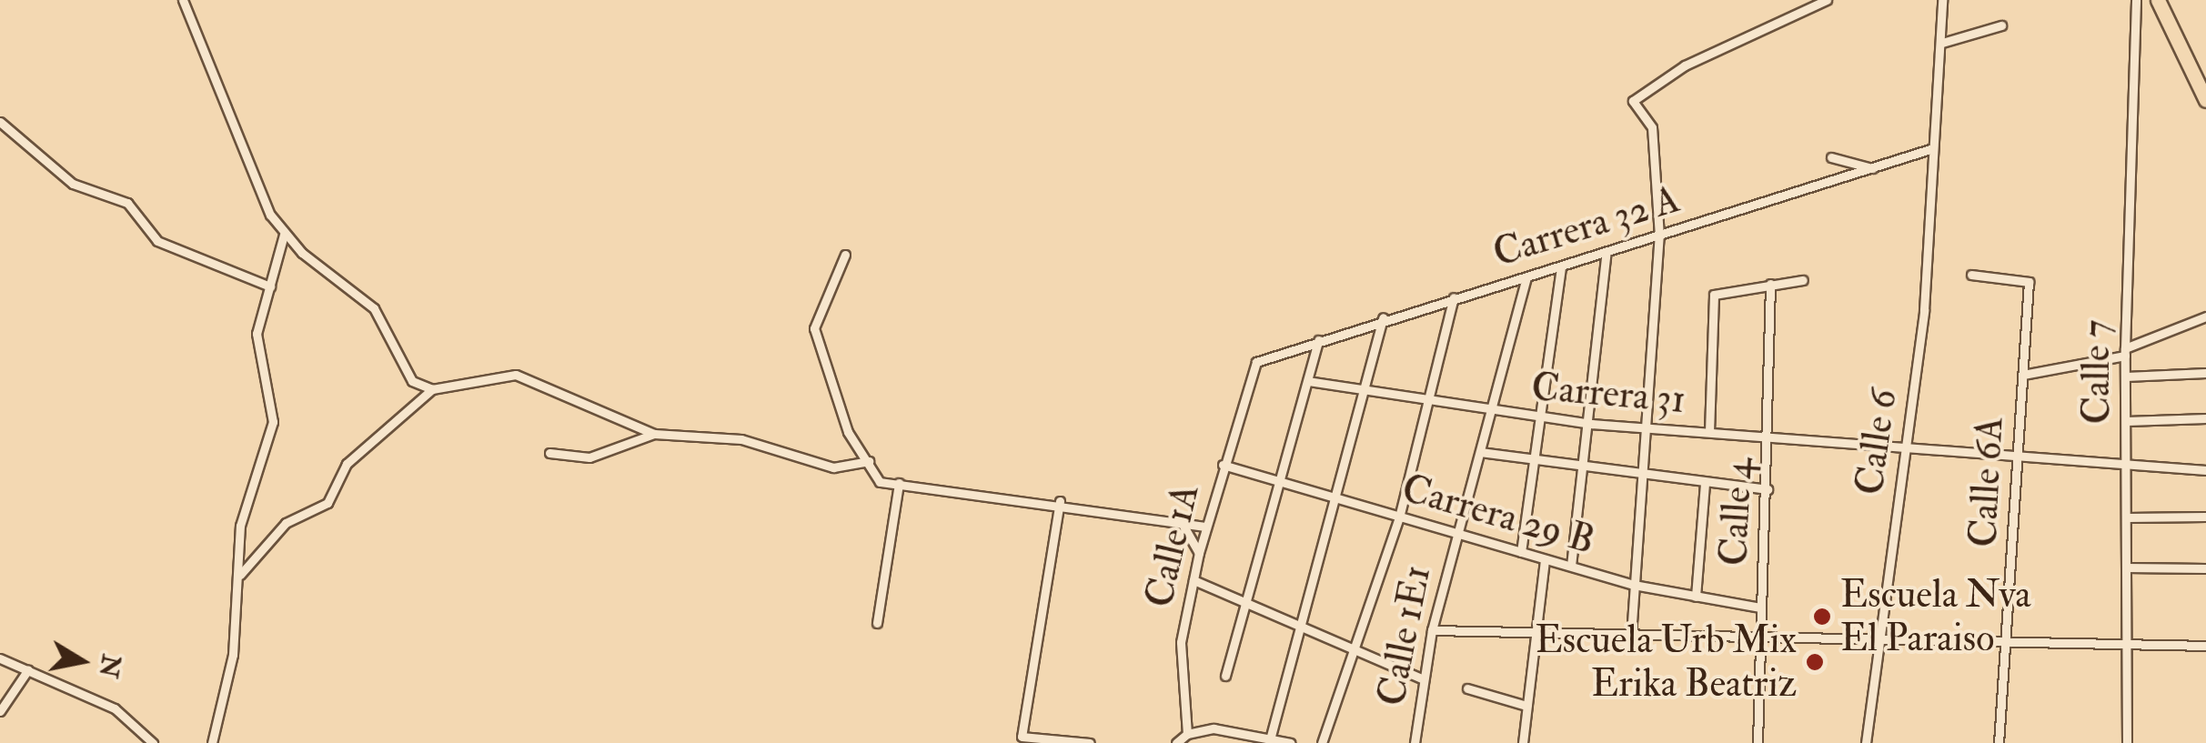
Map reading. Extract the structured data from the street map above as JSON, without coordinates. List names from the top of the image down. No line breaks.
{"streets":{"street":["Carrera 32 A","Calle 7","Carrera 31","Calle 6","Calle 6A","Calle 4","Carrera 29 B","Calle 1A","Calle 1E1"]},"crossings":[["Carrera 32 A","Calle 6"],["Carrera 32 A","Calle 1A"],["Carrera 32 A","Calle 1E1"],["Calle 7","Carrera 31"],["Carrera 31","Calle 6"],["Carrera 31","Calle 6A"],["Carrera 31","Calle 4"],["Carrera 31","Calle 1E1"],["Calle 4","Carrera 29 B"],["Carrera 29 B","Calle 1A"],["Carrera 29 B","Calle 1E1"]],"places":["Escuela Nva El Paraiso","Escuela Urb Mix Erika Beatriz"],"north":"right"}
